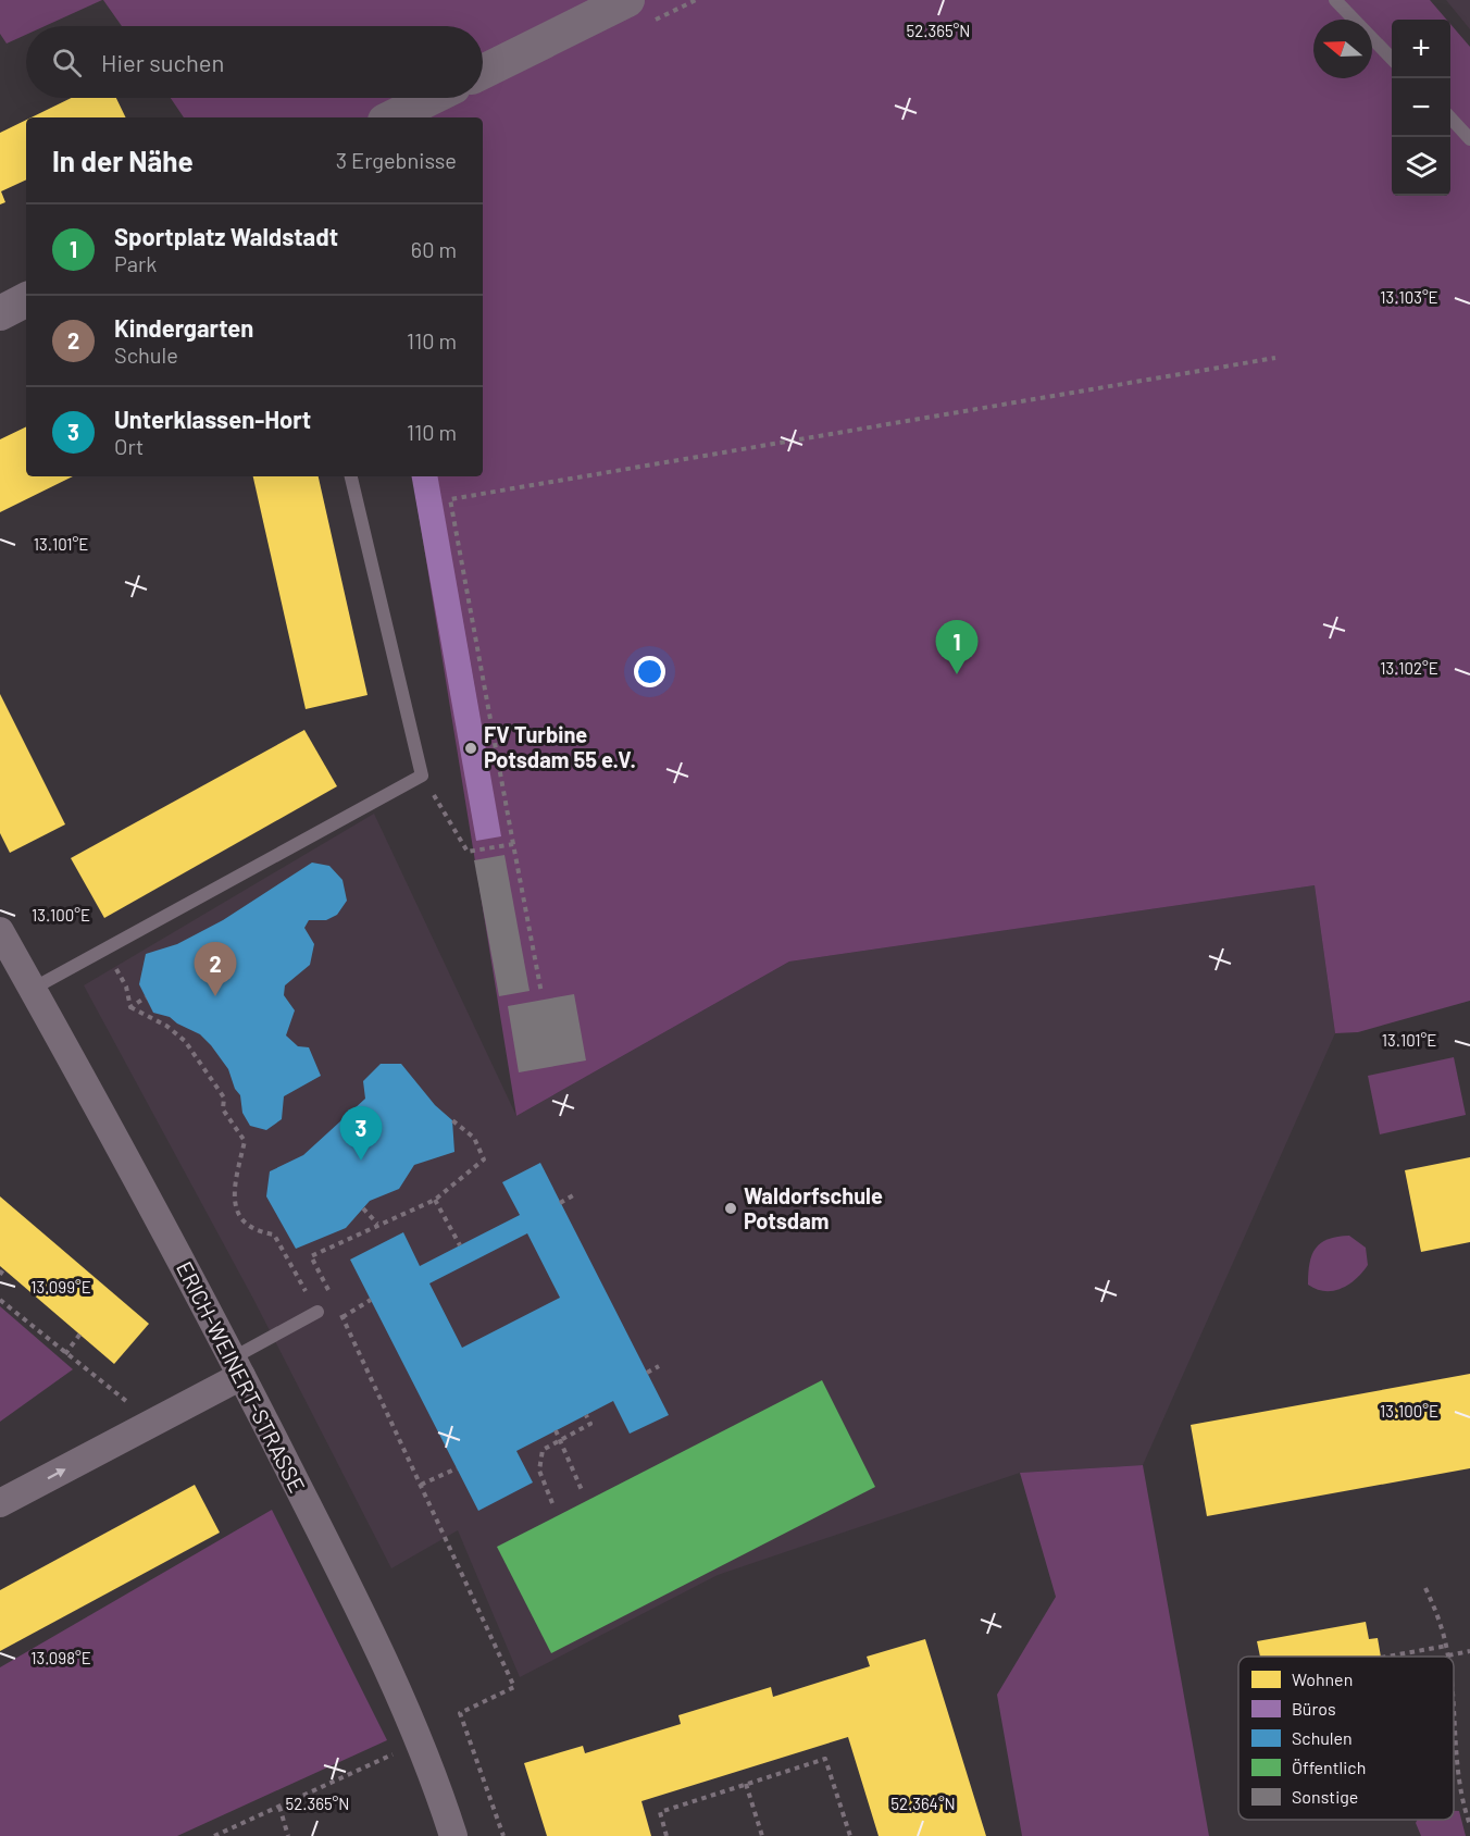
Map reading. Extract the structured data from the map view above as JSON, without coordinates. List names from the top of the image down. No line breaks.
{"streets":{"street":["ERICH-WEINERT-STRASSE"]},"places":["FV Turbine Potsdam 55 e.V.","Waldorfschule Potsdam"],"legend":["Wohnen","Büros","Schulen","Öffentlich","Sonstige"],"north":"left","page":{"map_buttons":["+","−"],"search":"Hier suchen","heading":["In der Nähe","3 Ergebnisse"],"list":[{"mark":"1","name":"Sportplatz Waldstadt","note":"Park","value":"60 m"},{"mark":"2","name":"Kindergarten","note":"Schule","value":"110 m"},{"mark":"3","name":"Unterklassen-Hort","note":"Ort","value":"110 m"}],"pins":["1","2","3"]},"coordinates":["52.365°N","13.103°E","13.101°E","13.102°E","13.100°E","13.099°E","13.098°E","52.364°N"]}
